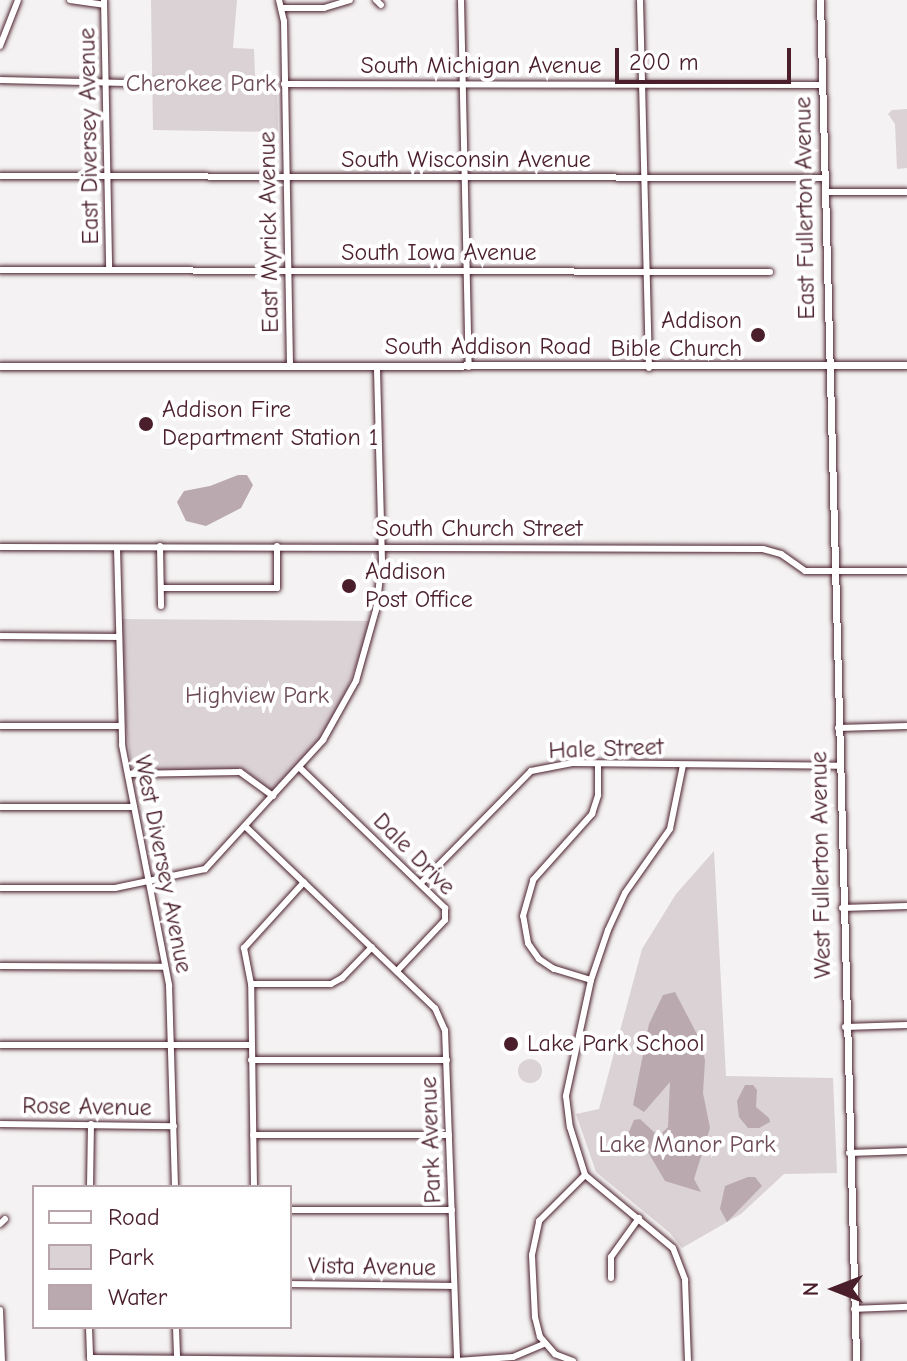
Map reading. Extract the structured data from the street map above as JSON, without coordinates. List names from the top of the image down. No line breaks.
{"streets":{"street":["South Michigan Avenue","East Diversey Avenue","South Wisconsin Avenue","East Fullerton Avenue","East Myrick Avenue","South Iowa Avenue","South Addison Road","South Church Street","Hale Street","Dale Drive","West Diversey Avenue","West Fullerton Avenue","Rose Avenue","Park Avenue","Vista Avenue"]},"crossings":[["South Michigan Avenue","East Fullerton Avenue"],["South Michigan Avenue","East Myrick Avenue"],["East Diversey Avenue","South Wisconsin Avenue"],["East Diversey Avenue","South Iowa Avenue"],["South Wisconsin Avenue","East Fullerton Avenue"],["South Wisconsin Avenue","East Myrick Avenue"],["East Fullerton Avenue","South Addison Road"],["East Fullerton Avenue","West Fullerton Avenue"],["East Myrick Avenue","South Iowa Avenue"],["East Myrick Avenue","South Addison Road"],["South Addison Road","West Fullerton Avenue"],["South Church Street","West Diversey Avenue"],["South Church Street","West Fullerton Avenue"],["Hale Street","Dale Drive"],["Hale Street","West Fullerton Avenue"],["Dale Drive","Park Avenue"],["West Diversey Avenue","Rose Avenue"],["Park Avenue","Vista Avenue"]],"parks":["Cherokee Park","Highview Park","Lake Manor Park"],"places":["Addison Bible Church","Addison Fire Department Station 1","Addison Post Office","Lake Park School"],"legend":["Road","Park","Water"],"scale_bar":"200 m","north":"left"}
